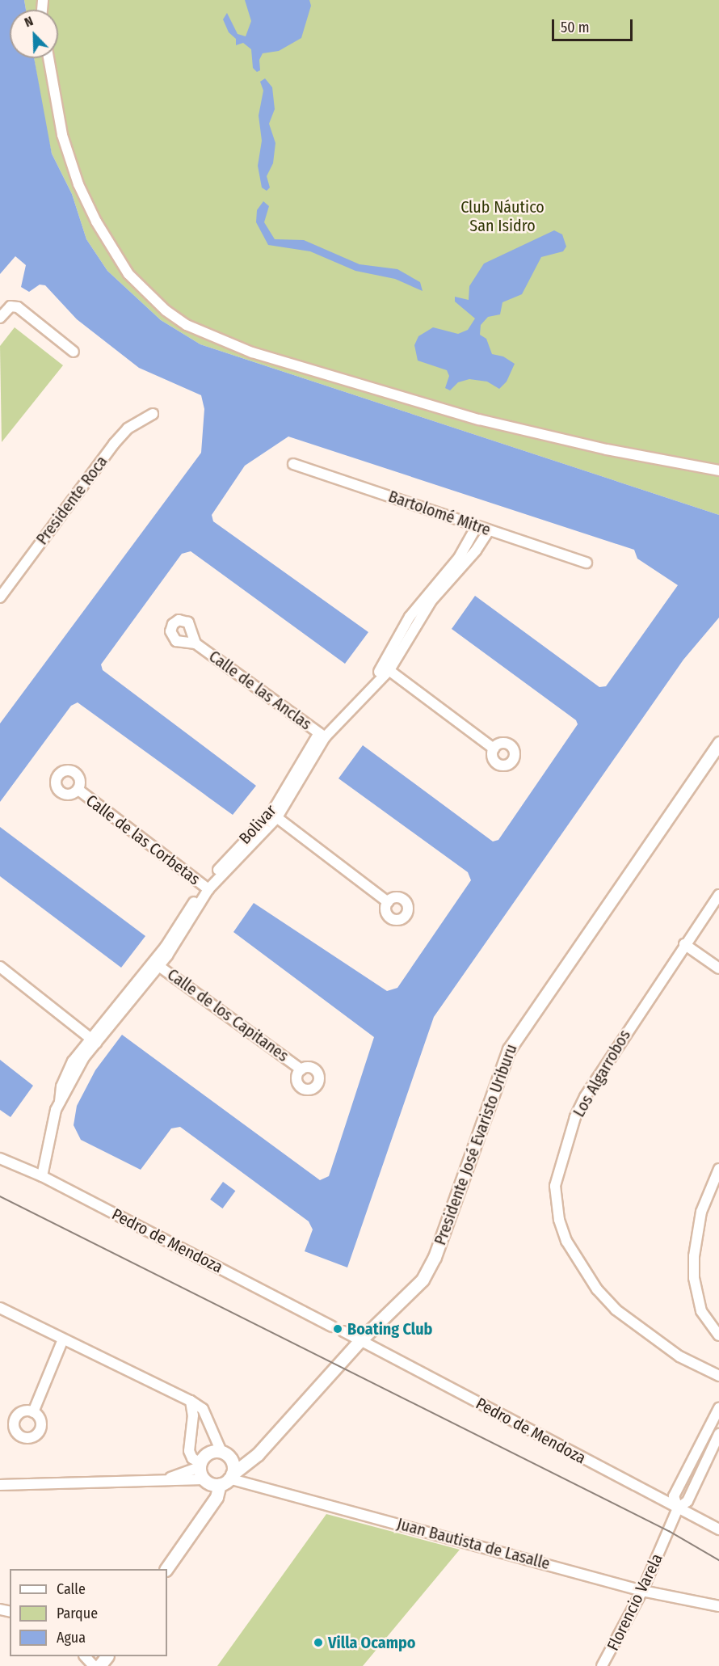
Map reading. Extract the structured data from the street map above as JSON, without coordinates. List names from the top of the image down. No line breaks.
{"streets":{"street":["Presidente Roca","Bartolomé Mitre","Calle de las Anclas","Bolivar","Calle de las Corbetas","Calle de los Capitanes","Los Algarrobos","Presidente José Evaristo Uriburu","Pedro de Mendoza","Juan Bautista de Lasalle","Florencio Varela"]},"crossings":[["Bartolomé Mitre","Bolivar"],["Calle de las Anclas","Bolivar"],["Bolivar","Calle de las Corbetas"],["Bolivar","Calle de los Capitanes"],["Bolivar","Pedro de Mendoza"],["Presidente José Evaristo Uriburu","Pedro de Mendoza"],["Presidente José Evaristo Uriburu","Juan Bautista de Lasalle"],["Pedro de Mendoza","Florencio Varela"],["Juan Bautista de Lasalle","Florencio Varela"]],"parks":["Club Náutico San Isidro"],"places":["Boating Club","Villa Ocampo"],"legend":["Calle","Parque","Agua"],"scale_bar":"50 m","north":"top left"}
